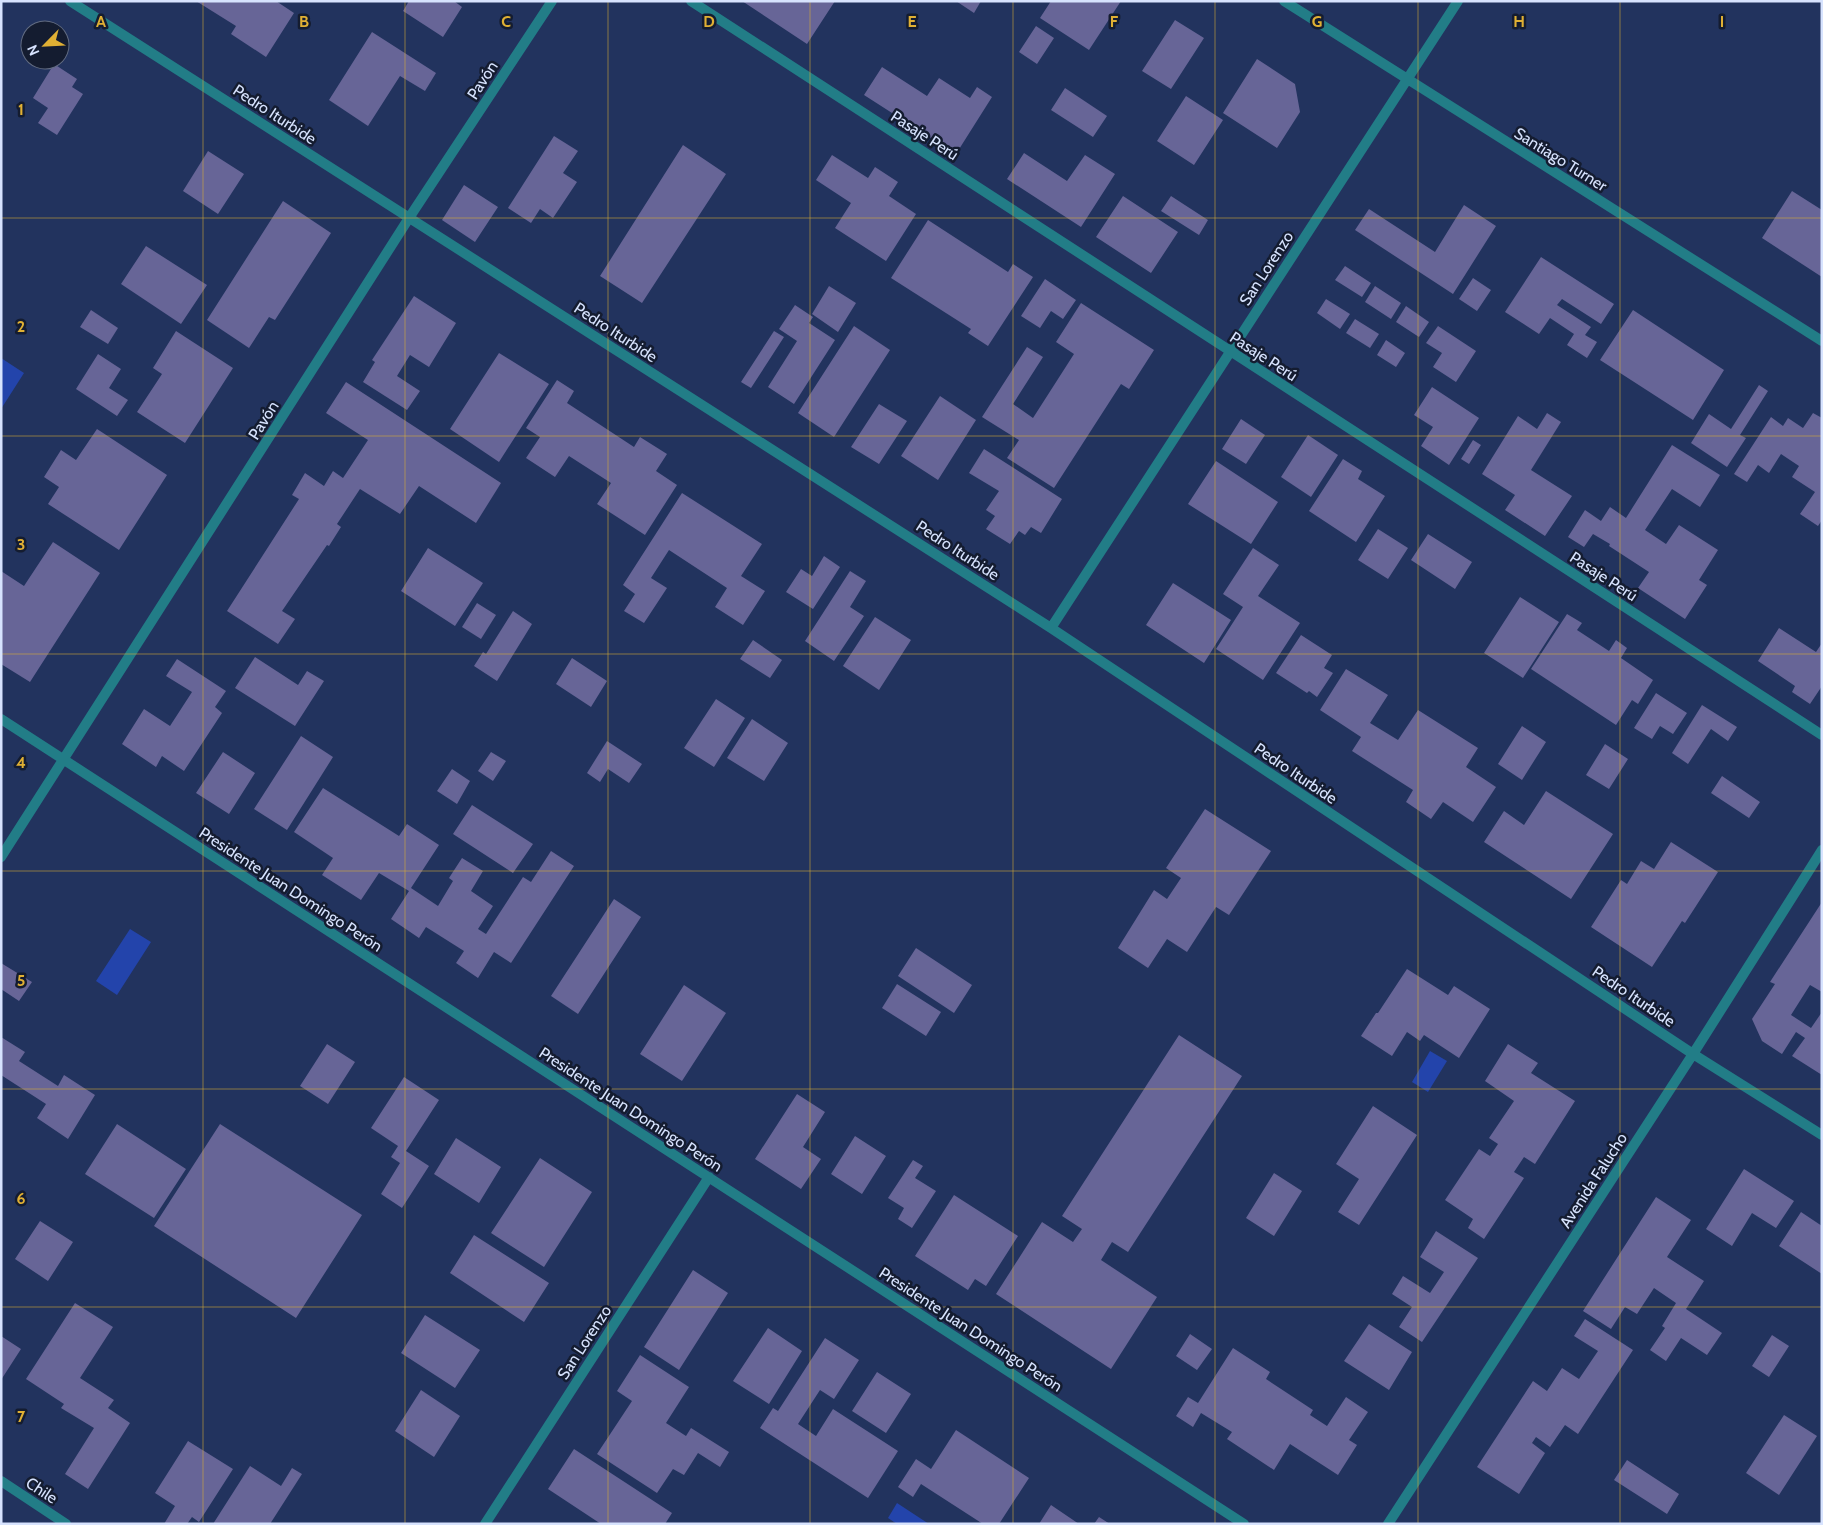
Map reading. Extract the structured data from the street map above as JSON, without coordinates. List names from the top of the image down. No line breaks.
{"streets":{"street":["Pavón","Pedro Iturbide","Pasaje Perú","Santiago Turner","San Lorenzo","Presidente Juan Domingo Perón","Avenida Falucho","Chile"]},"crossings":[["Pavón","Pedro Iturbide"],["Pavón","Presidente Juan Domingo Perón"],["Pedro Iturbide","San Lorenzo"],["Pedro Iturbide","Avenida Falucho"],["Pasaje Perú","San Lorenzo"],["Santiago Turner","San Lorenzo"],["San Lorenzo","Presidente Juan Domingo Perón"]],"north":"bottom left","grid":{"columns":["A","B","C","D","E","F","G","H","I"],"rows":["1","2","3","4","5","6","7"]}}
